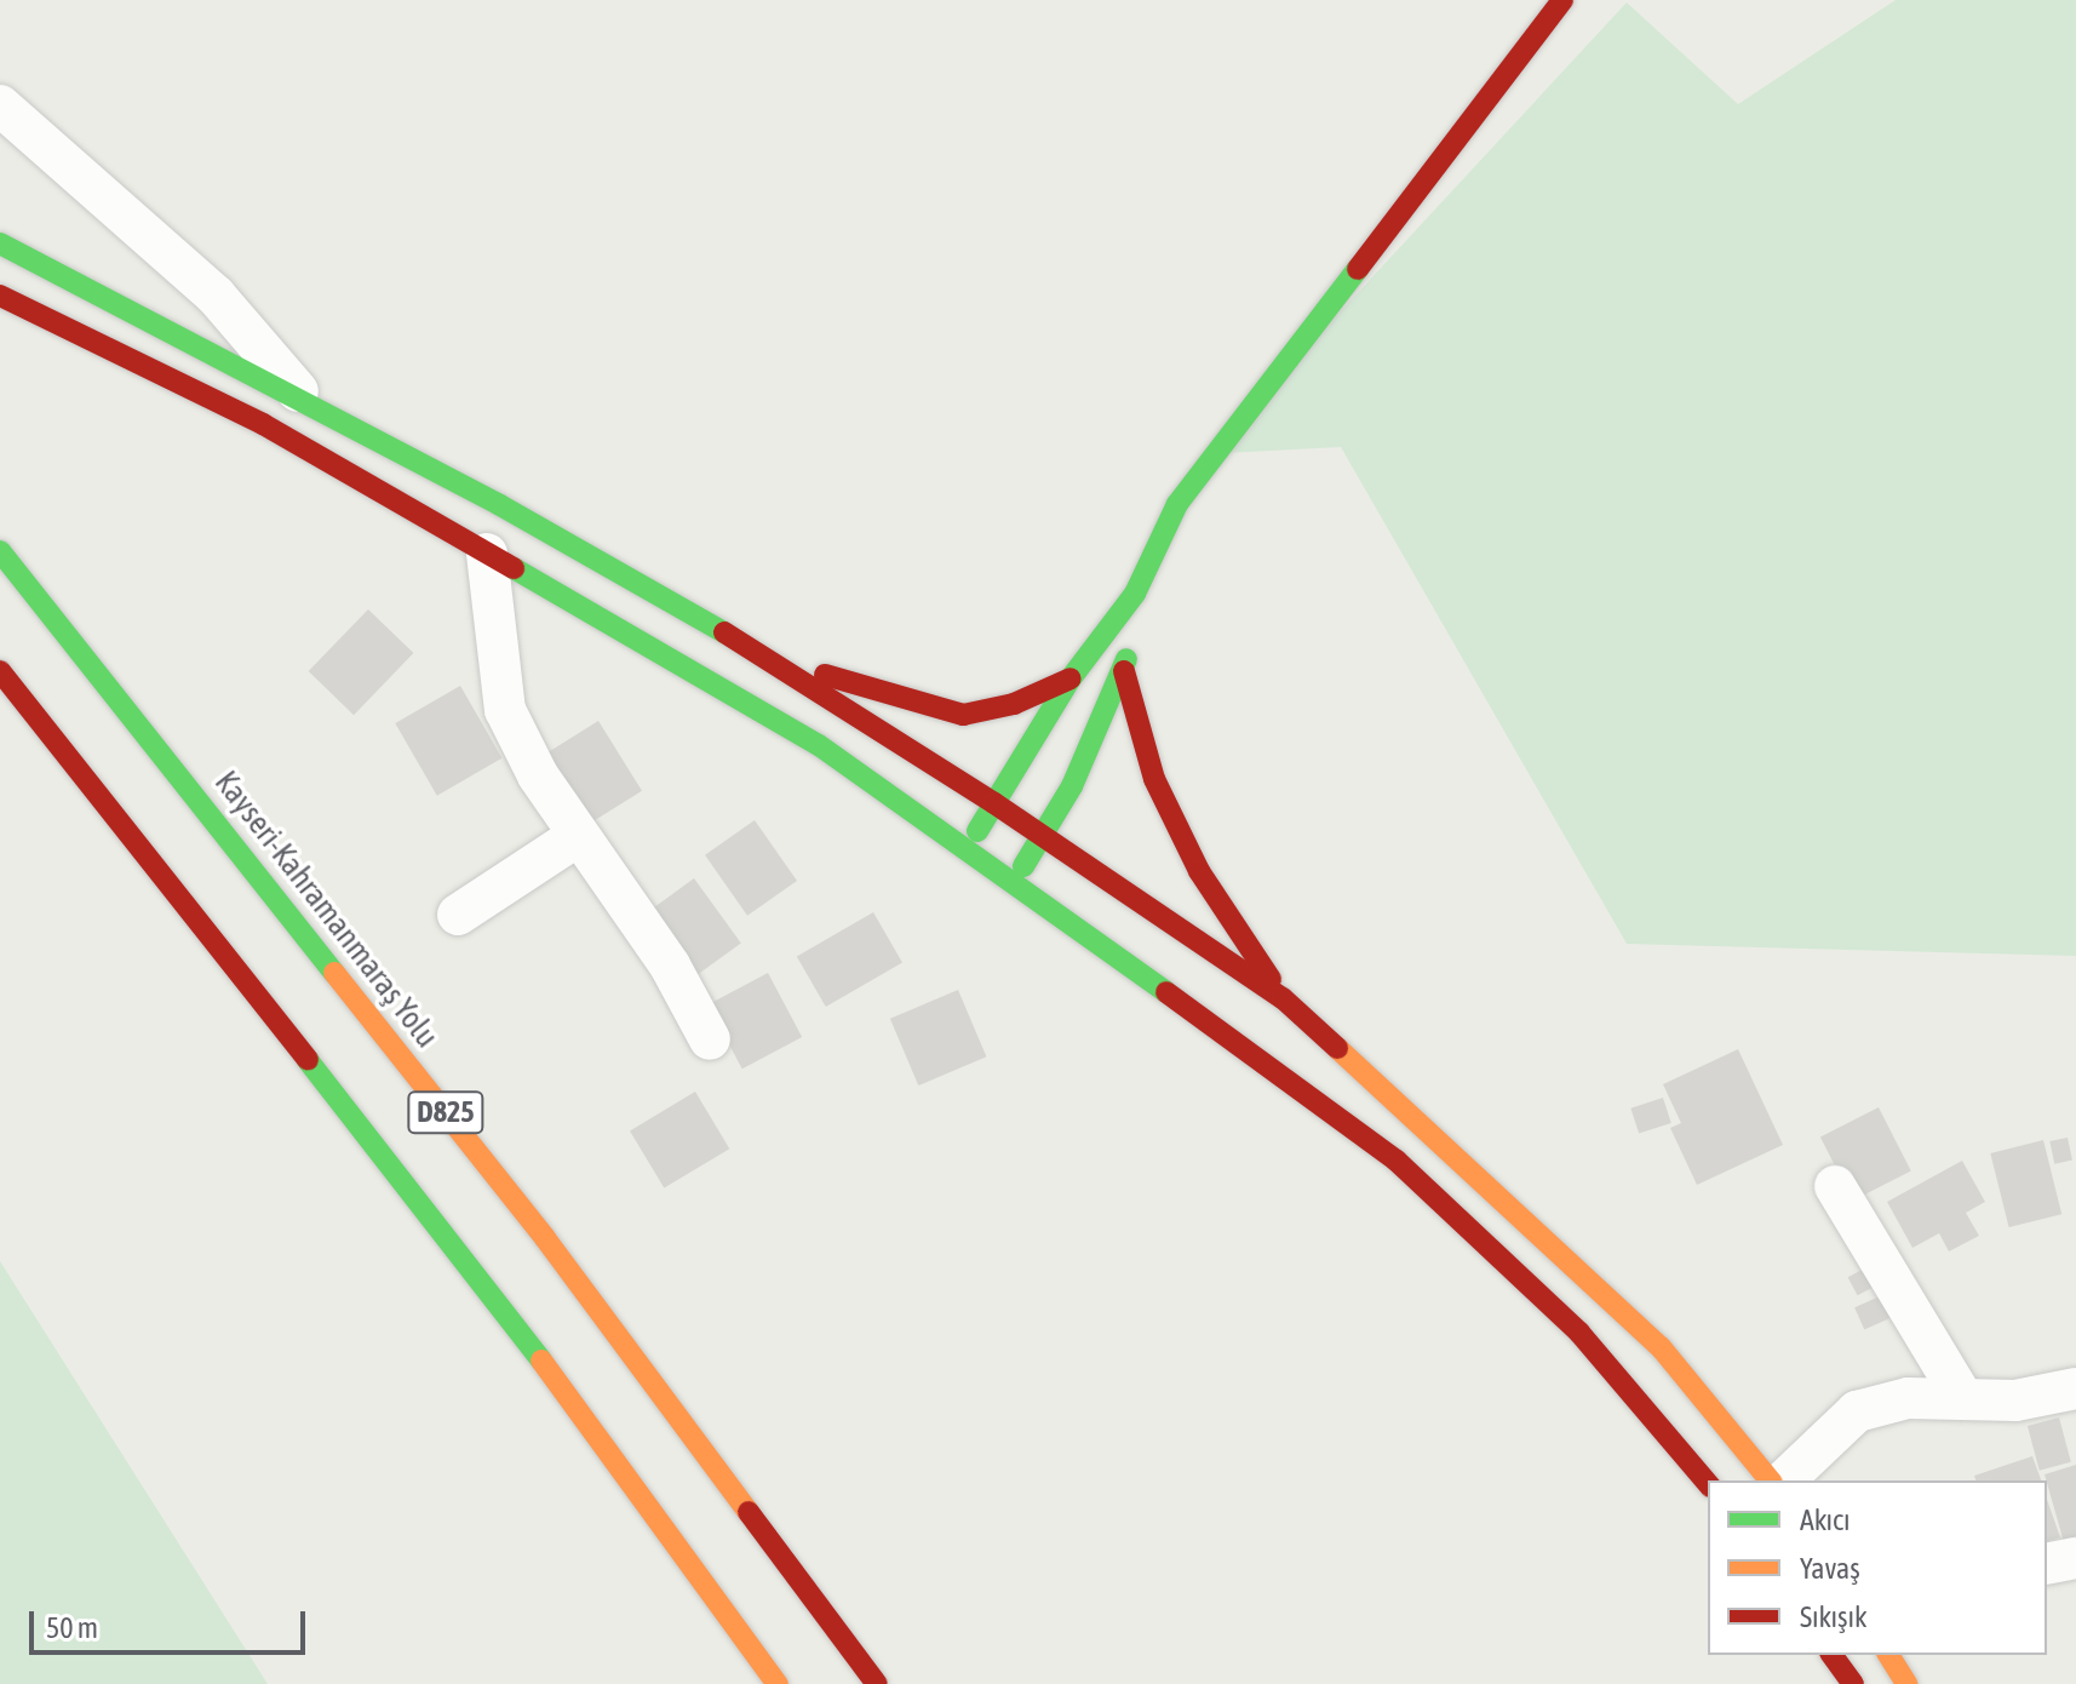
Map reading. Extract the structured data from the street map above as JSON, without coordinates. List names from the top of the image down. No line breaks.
{"streets":{"main road":["Kayseri-Kahramanmaraş Yolu","D825"]},"legend":["Akıcı","Yavaş","Sıkışık"],"scale_bar":"50 m"}
